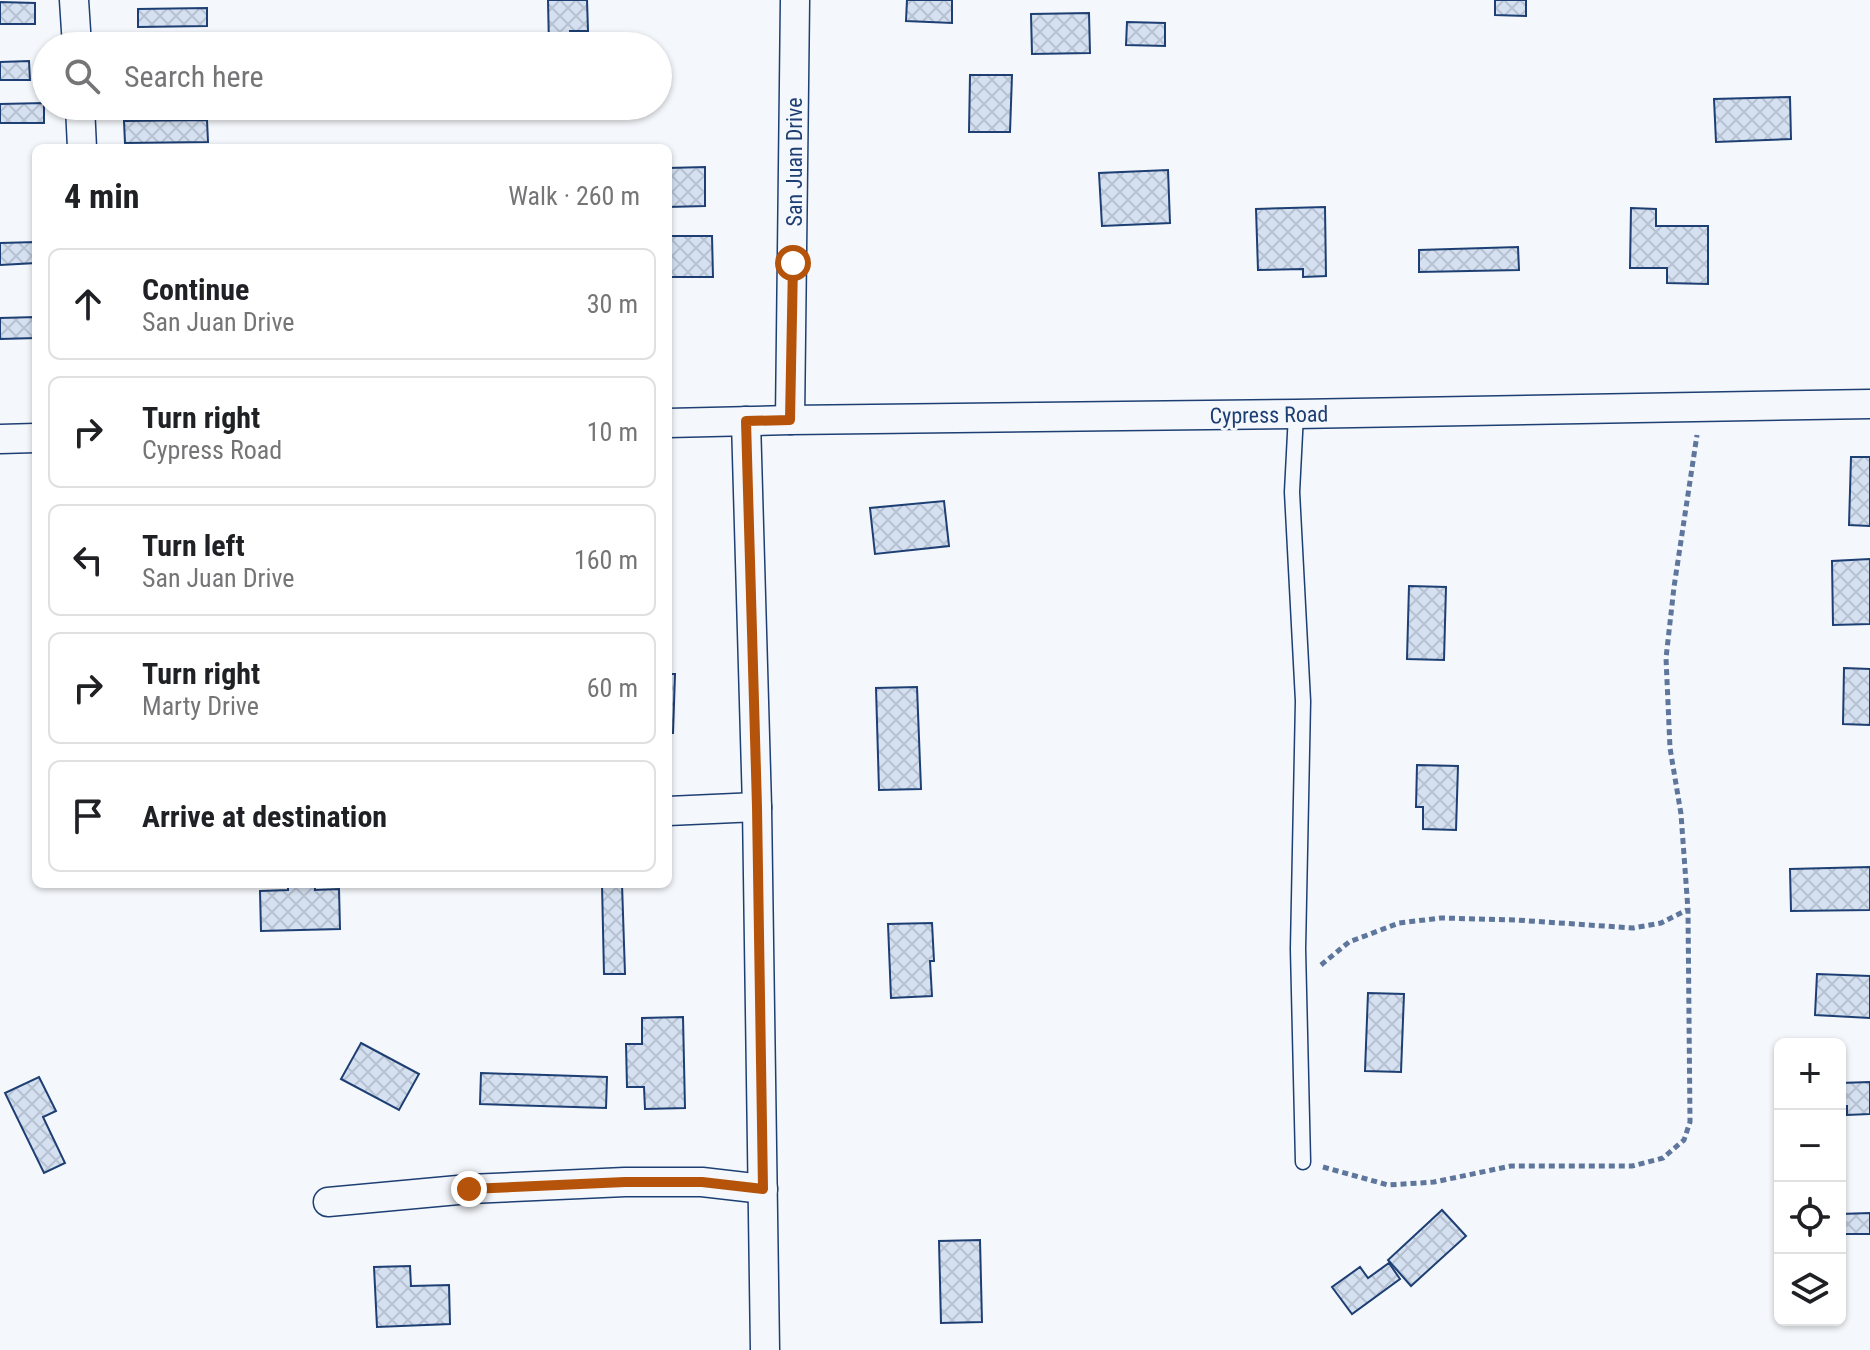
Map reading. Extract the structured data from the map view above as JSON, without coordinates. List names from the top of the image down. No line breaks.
{"streets":{"street":["San Juan Drive","Cypress Road"]},"crossings":[["San Juan Drive","Cypress Road"]],"page":{"search":"Search here","heading":["4 min","Walk · 260 m"],"list":[["Continue","San Juan Drive","30 m"],["Turn right","Cypress Road","10 m"],["Turn left","San Juan Drive","160 m"],["Turn right","Marty Drive","60 m"],"Arrive at destination"],"map_buttons":["+","−"]}}
